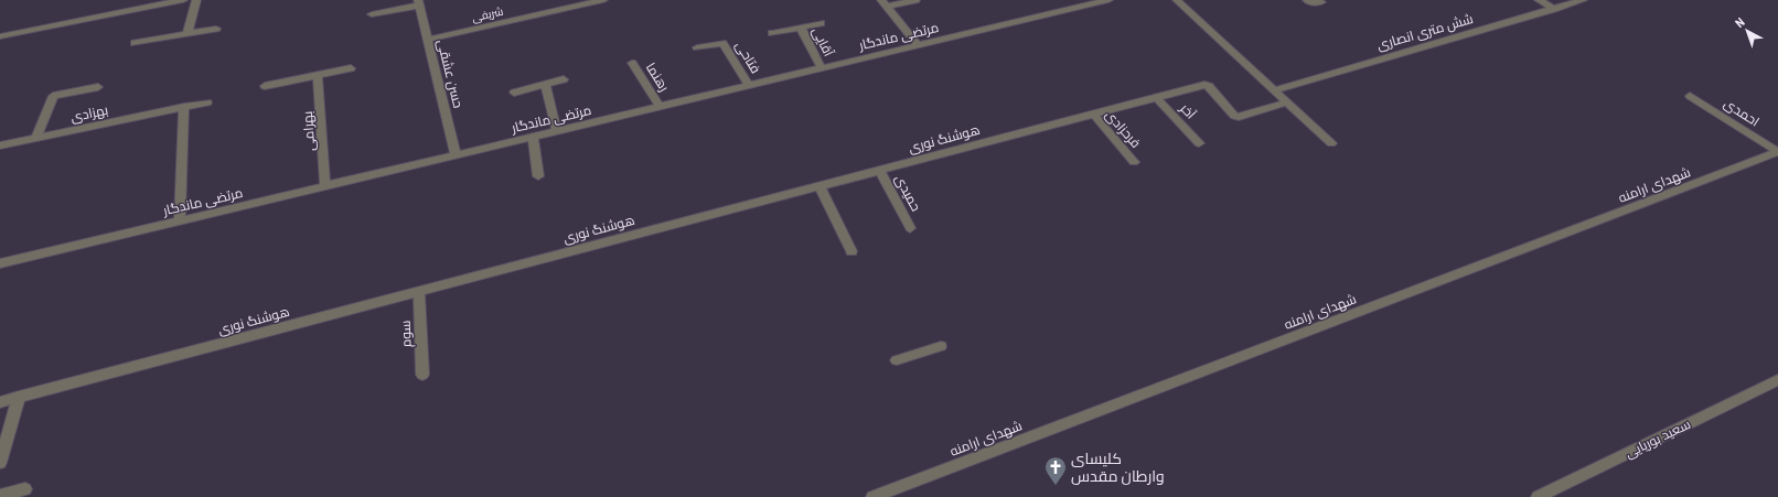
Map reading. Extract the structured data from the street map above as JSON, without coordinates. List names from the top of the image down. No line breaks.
{"streets":{"street":["شریفی","شش متری انصاری","مرتضی ماندگار","آقایی","فتاحی","حسن عشقی","رهنما","آخر","احمدی","بهزادی","فرحزادی","بهرامی","هوشنگ نوری","شهدای ارامنه","حمیدی","سوم","سعید بوریایی"]},"crossings":[["شریفی","حسن عشقی"],["مرتضی ماندگار","آقایی"],["مرتضی ماندگار","فتاحی"],["مرتضی ماندگار","حسن عشقی"],["مرتضی ماندگار","رهنما"],["مرتضی ماندگار","بهرامی"],["آخر","هوشنگ نوری"],["احمدی","شهدای ارامنه"],["فرحزادی","هوشنگ نوری"],["هوشنگ نوری","حمیدی"],["هوشنگ نوری","سوم"]],"places":{"church":["کلیسای وارطان مقدس"]},"north":"top left"}
